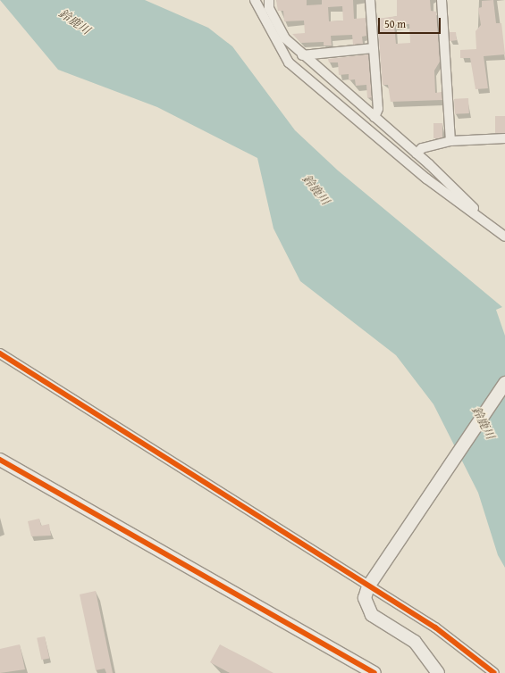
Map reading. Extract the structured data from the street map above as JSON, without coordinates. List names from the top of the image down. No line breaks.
{"water":["鈴鹿川"],"scale_bar":"50 m"}
